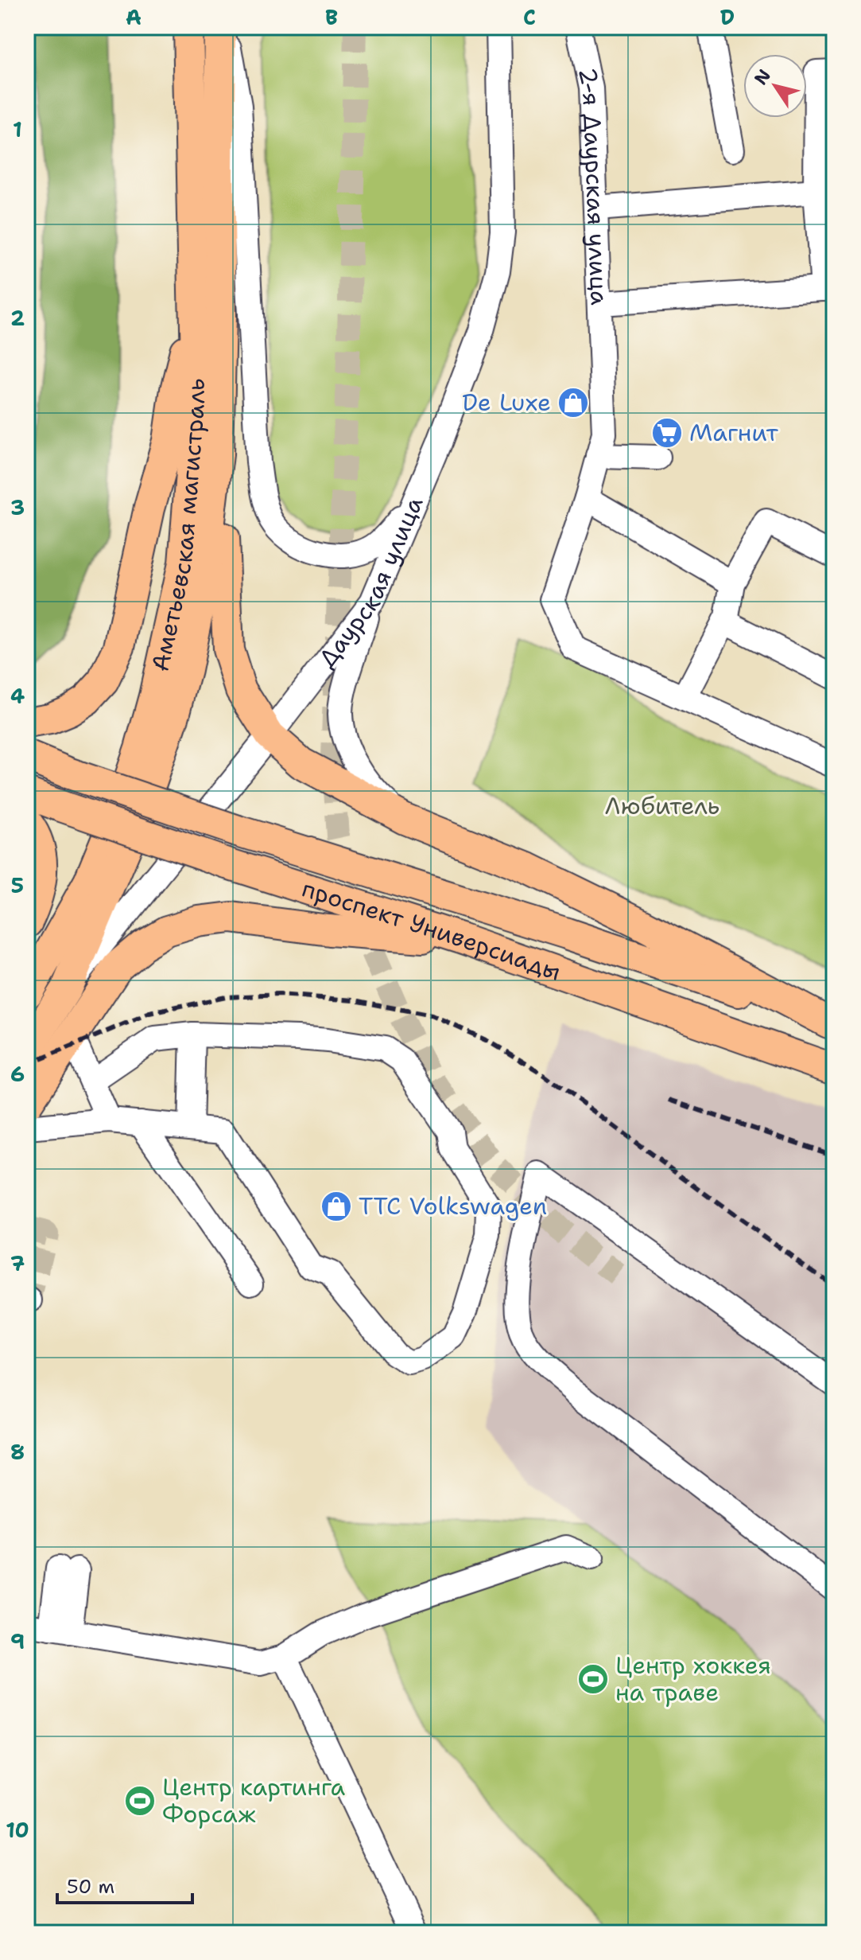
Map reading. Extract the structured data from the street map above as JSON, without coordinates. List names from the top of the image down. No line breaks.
{"streets":{"main road":["Аметьевская магистраль","Даурская улица","проспект Универсиады"],"street":["2-я Даурская улица"]},"crossings":[["Аметьевская магистраль","Даурская улица"]],"parks":["Любитель"],"places":{"shop":["De Luxe","ТТС Volkswagen"],"supermarket":["Магнит"],"sports":["Центр хоккея на траве","Центр картинга Форсаж"]},"scale_bar":"50 m","north":"top left","grid":{"columns":["A","B","C","D"],"rows":["1","2","3","4","5","6","7","8","9","10"]}}
